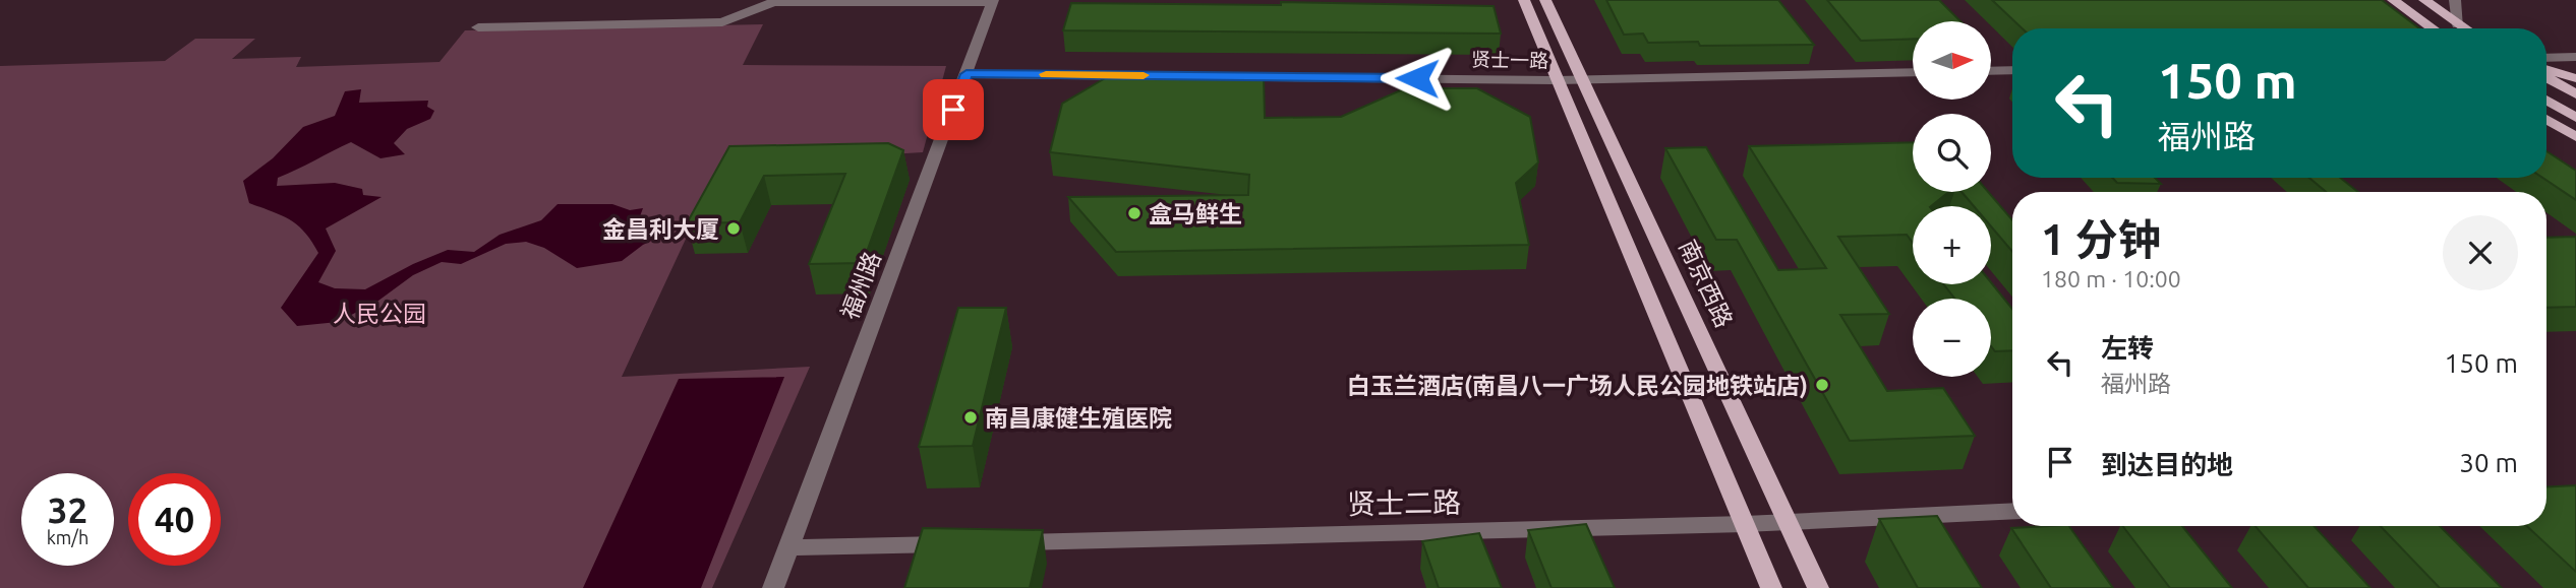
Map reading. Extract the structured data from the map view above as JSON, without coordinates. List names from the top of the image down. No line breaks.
{"streets":{"main road":["南京西路"],"street":["贤士一路","福州路","贤士二路"]},"crossings":[["贤士一路","南京西路"],["贤士一路","福州路"],["南京西路","贤士二路"]],"parks":["人民公园"],"places":["盒马鲜生","金昌利大厦","白玉兰酒店(南昌八一广场人民公园地铁站店)","南昌康健生殖医院"],"north":"right","page":{"map_buttons":["+","−"],"turn":["150 m","福州路"],"heading":["1 分钟","180 m · 10:00"],"list":[{"name":"左转","note":"福州路","value":"150 m"},{"name":"到达目的地","value":"30 m"}],"speed":"32 km/h","limit":"40"}}
